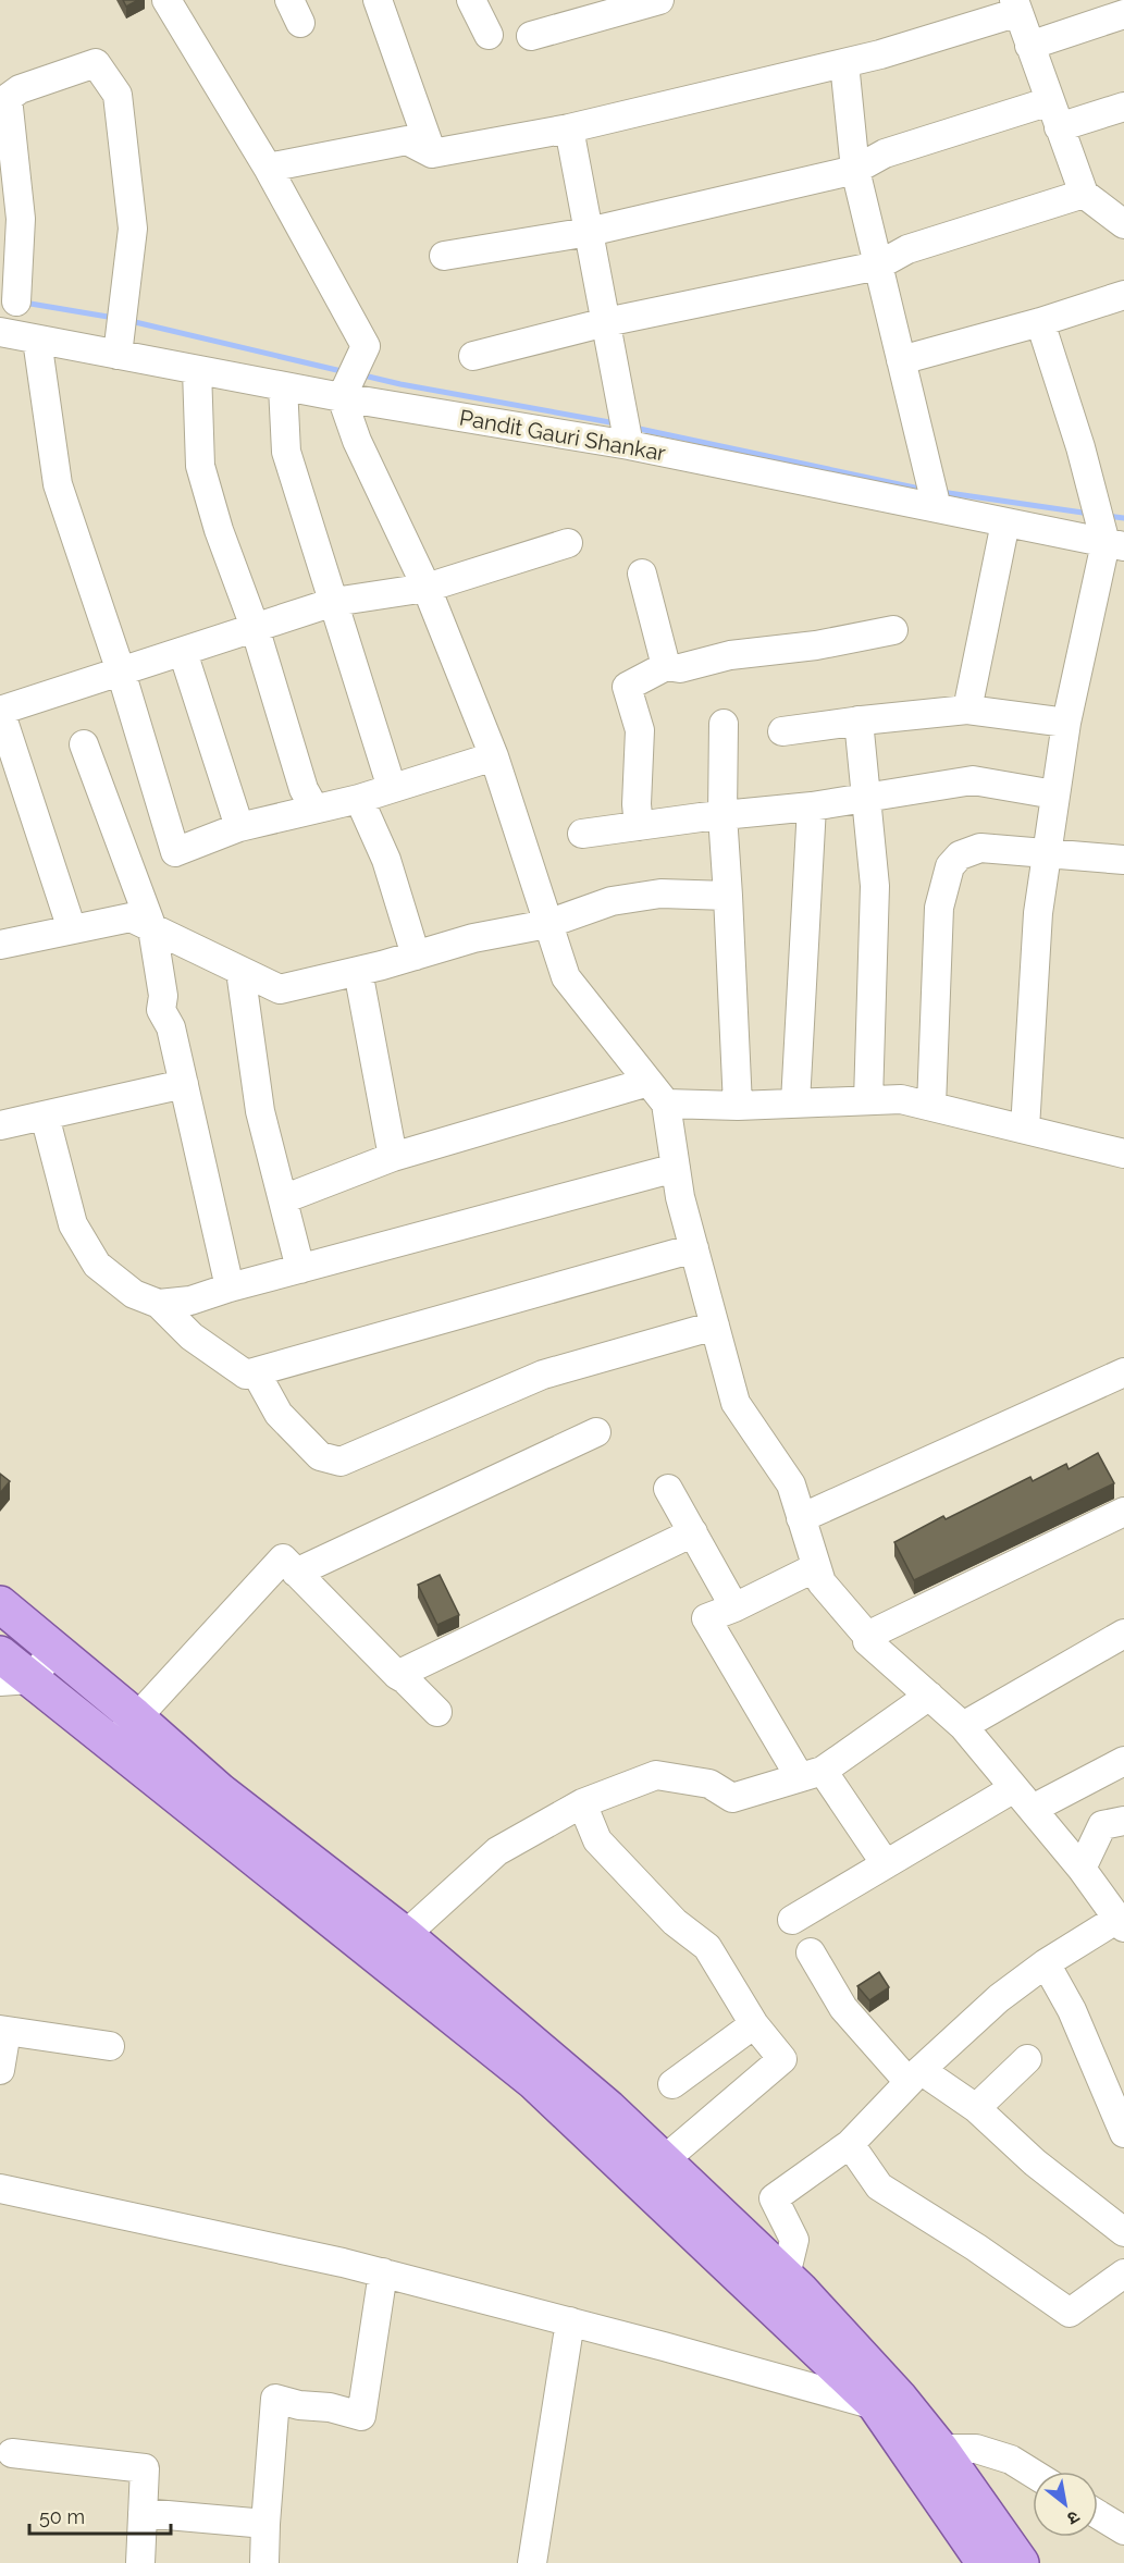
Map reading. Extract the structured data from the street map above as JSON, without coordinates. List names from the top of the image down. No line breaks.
{"streets":{"street":["Pandit Gauri Shankar"]},"scale_bar":"50 m","north":"bottom right"}
